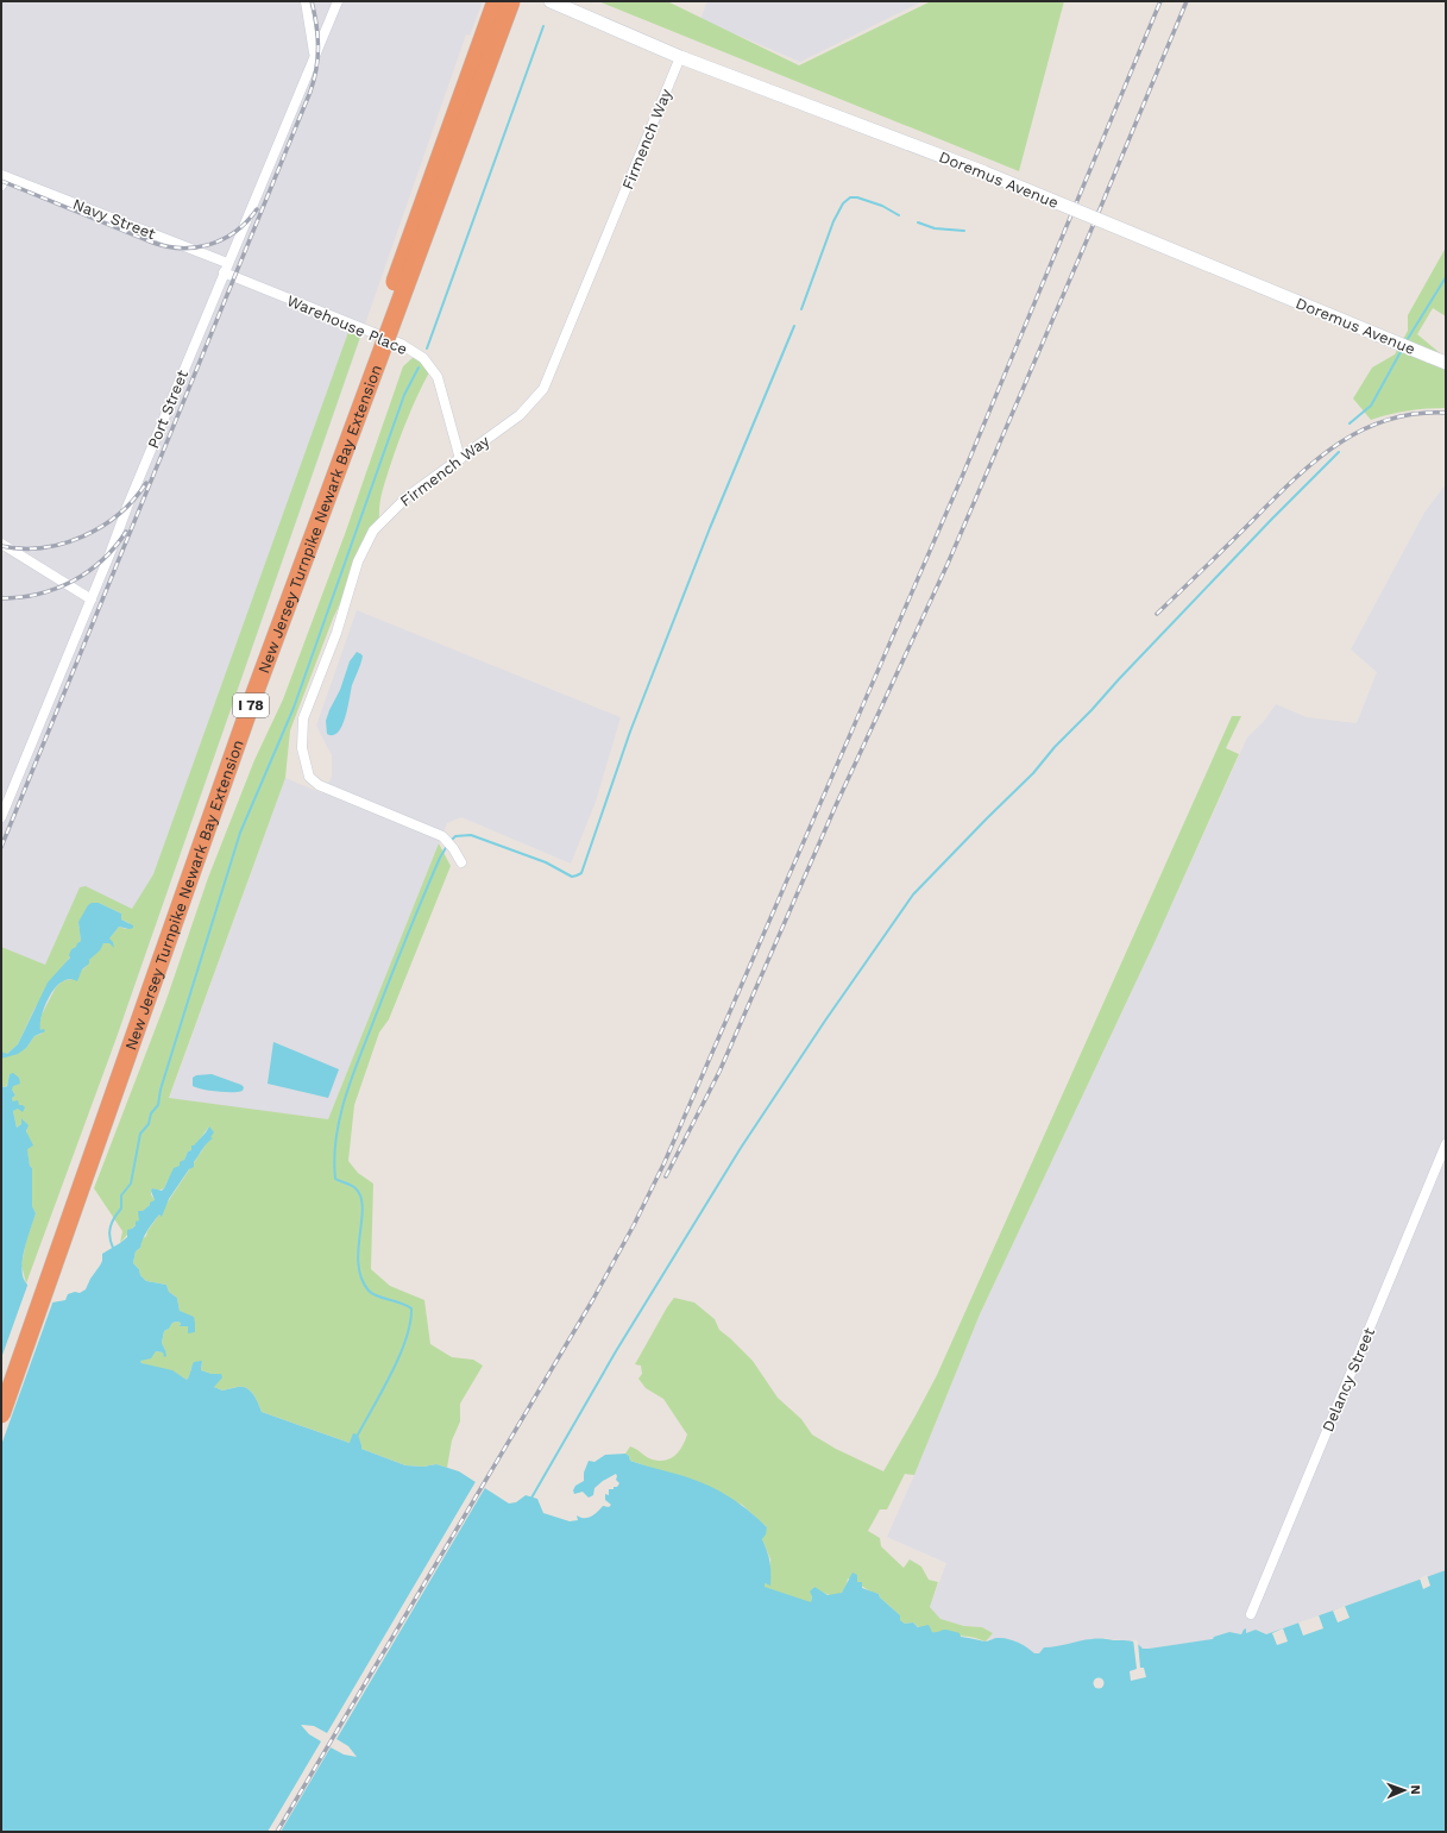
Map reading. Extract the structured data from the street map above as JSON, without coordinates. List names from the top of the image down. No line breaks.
{"streets":{"highway":["New Jersey Turnpike Newark Bay Extension","I 78"],"main road":["Doremus Avenue"],"street":["Firmench Way","Navy Street","Warehouse Place","Port Street","Delancy Street"]},"crossings":[["Firmench Way","Doremus Avenue"],["Firmench Way","Warehouse Place"],["Navy Street","Warehouse Place"],["Navy Street","Port Street"],["Warehouse Place","Port Street"]],"north":"right"}
